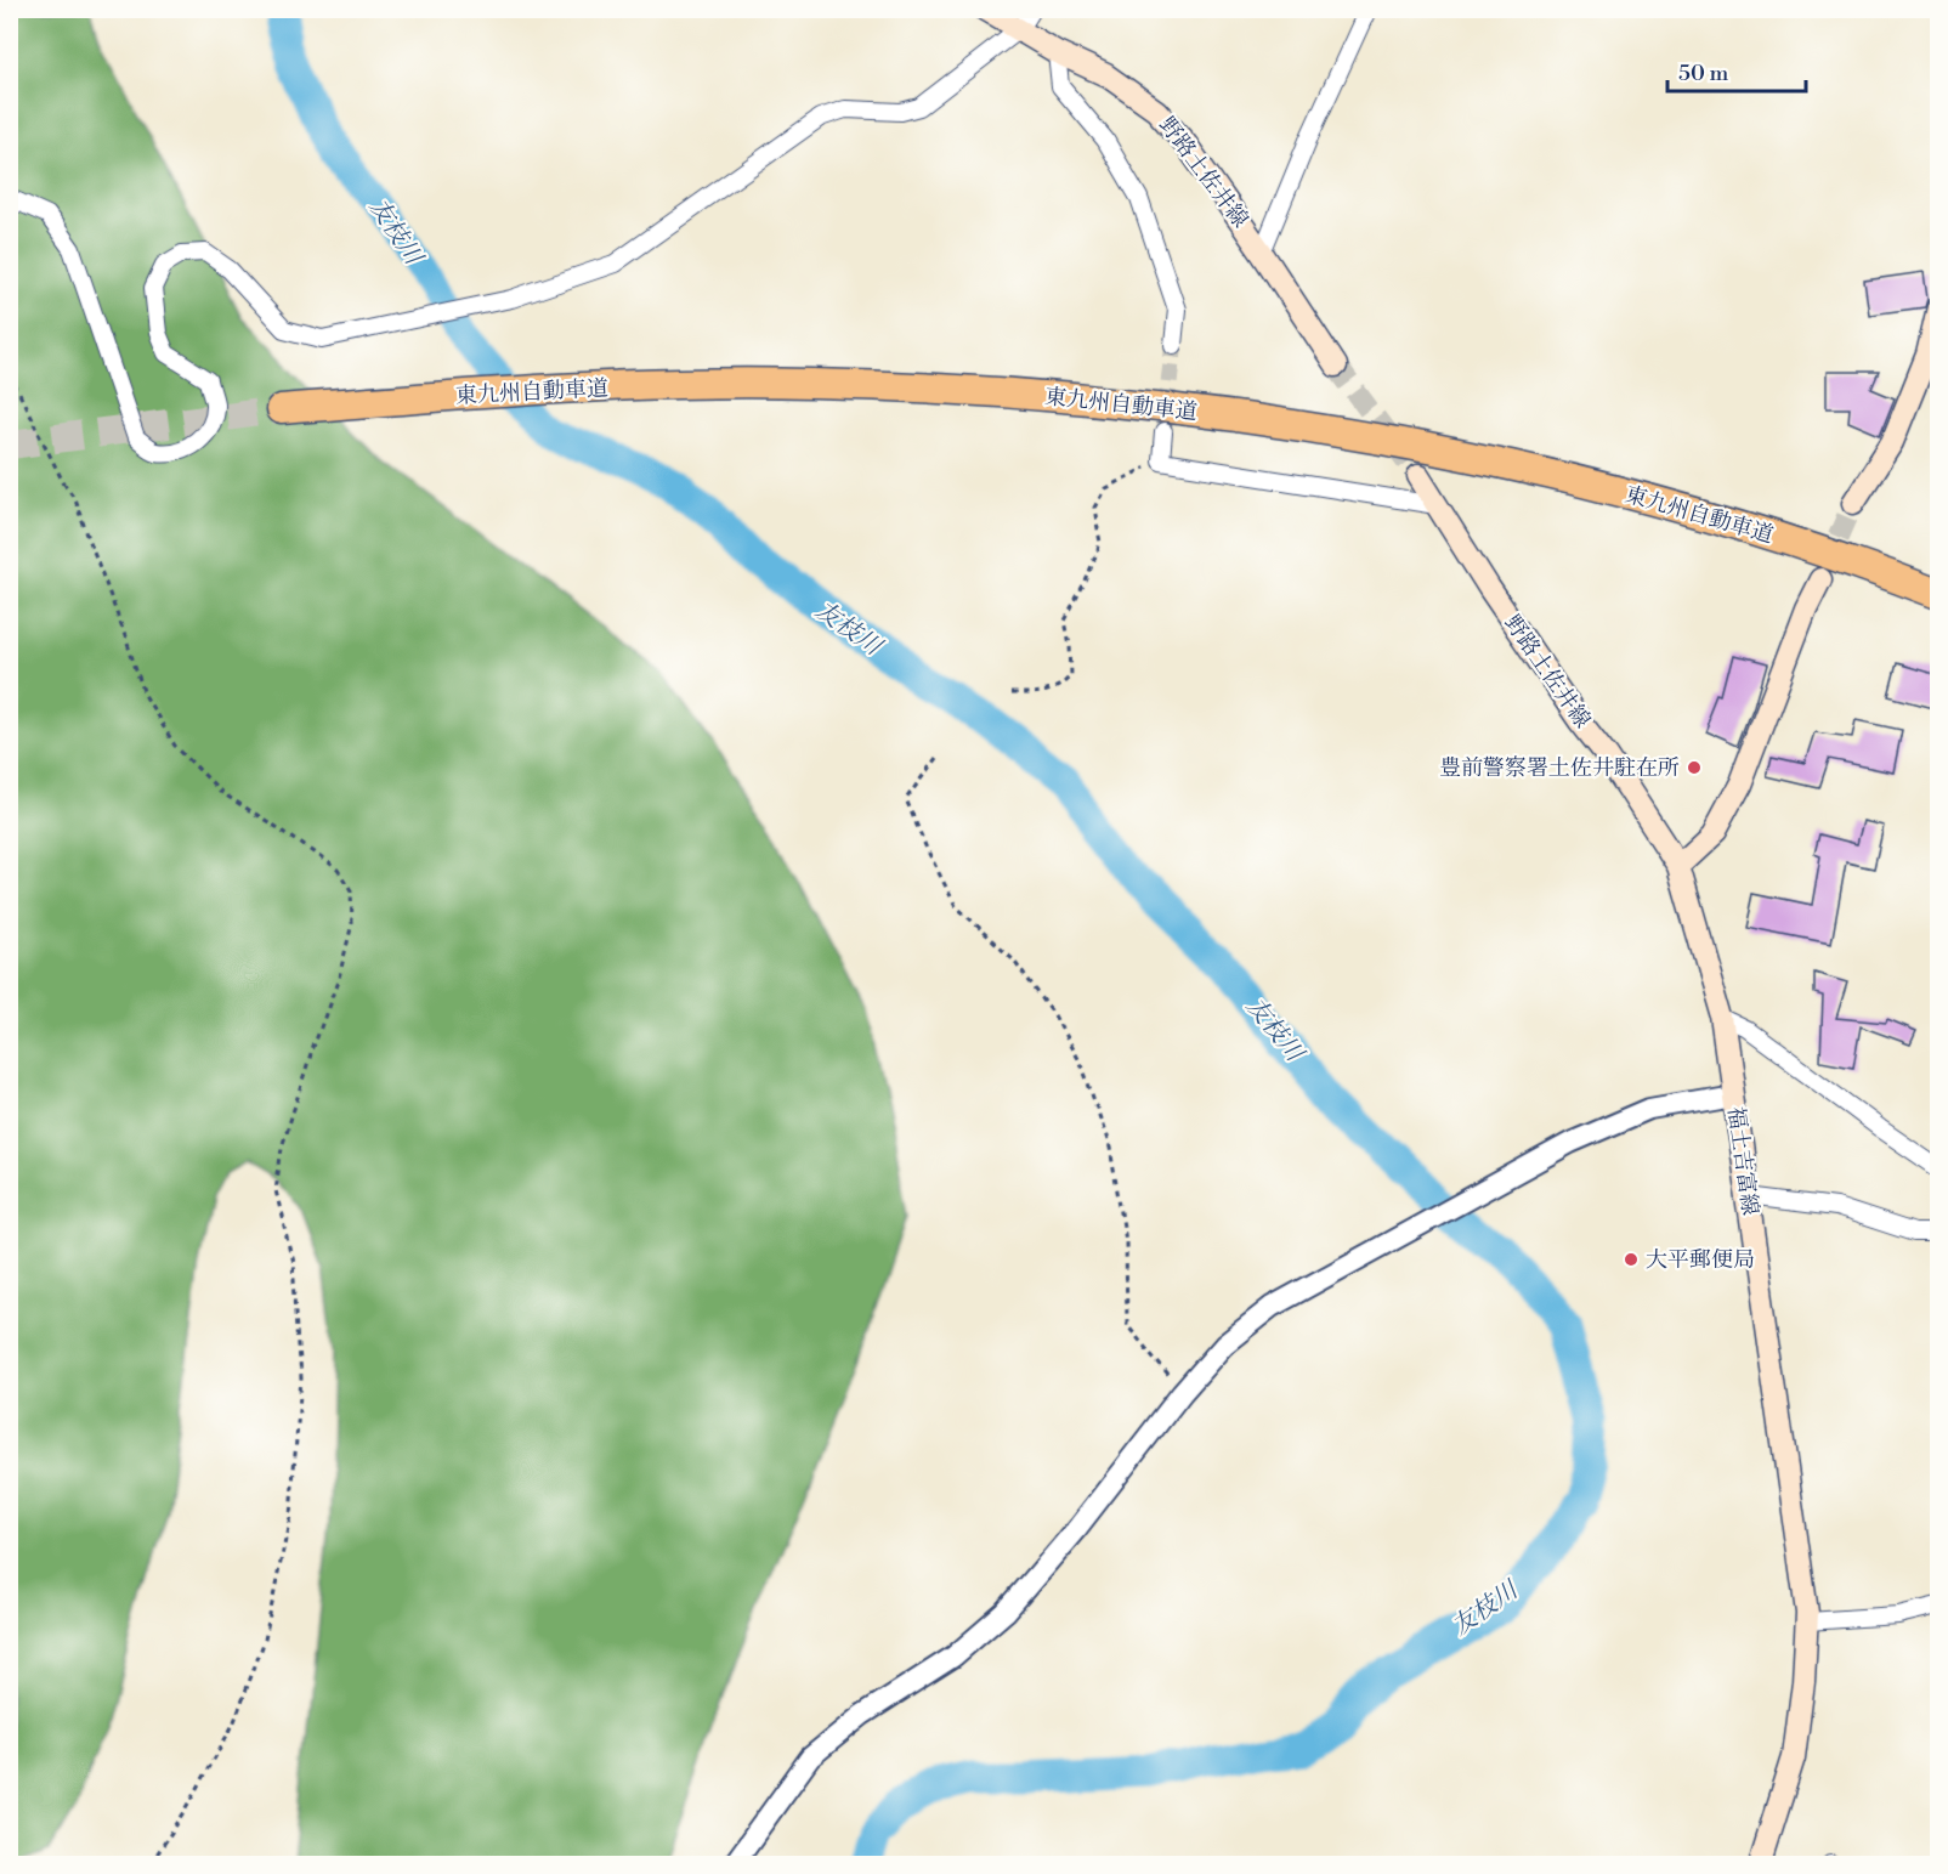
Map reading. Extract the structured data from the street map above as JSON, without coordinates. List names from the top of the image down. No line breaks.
{"streets":{"highway":["東九州自動車道"],"main road":["野路土佐井線","福土吉富線"]},"crossings":[["野路土佐井線","福土吉富線"]],"water":["友枝川"],"places":["豊前警察署土佐井駐在所","大平郵便局"],"scale_bar":"50 m"}
